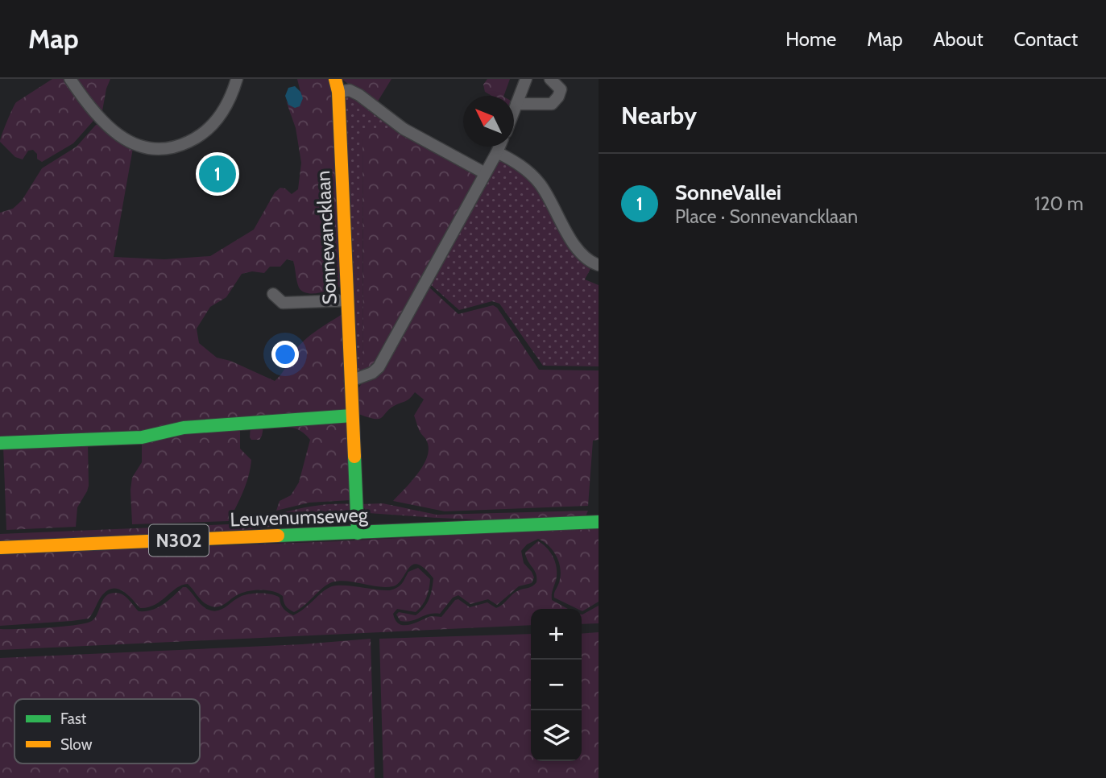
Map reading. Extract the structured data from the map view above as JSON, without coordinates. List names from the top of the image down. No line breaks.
{"streets":{"street":["Sonnevancklaan","Leuvenumseweg","N302"]},"crossings":[["Sonnevancklaan","Leuvenumseweg"]],"legend":["Fast","Slow"],"north":"top left","page":{"header":"Map","nav":["Home","Map","About","Contact"],"heading":"Nearby","pins":"1","list":[{"mark":"1","name":"SonneVallei","note":"Place · Sonnevancklaan","value":"120 m"}],"map_buttons":["+","−"]}}
